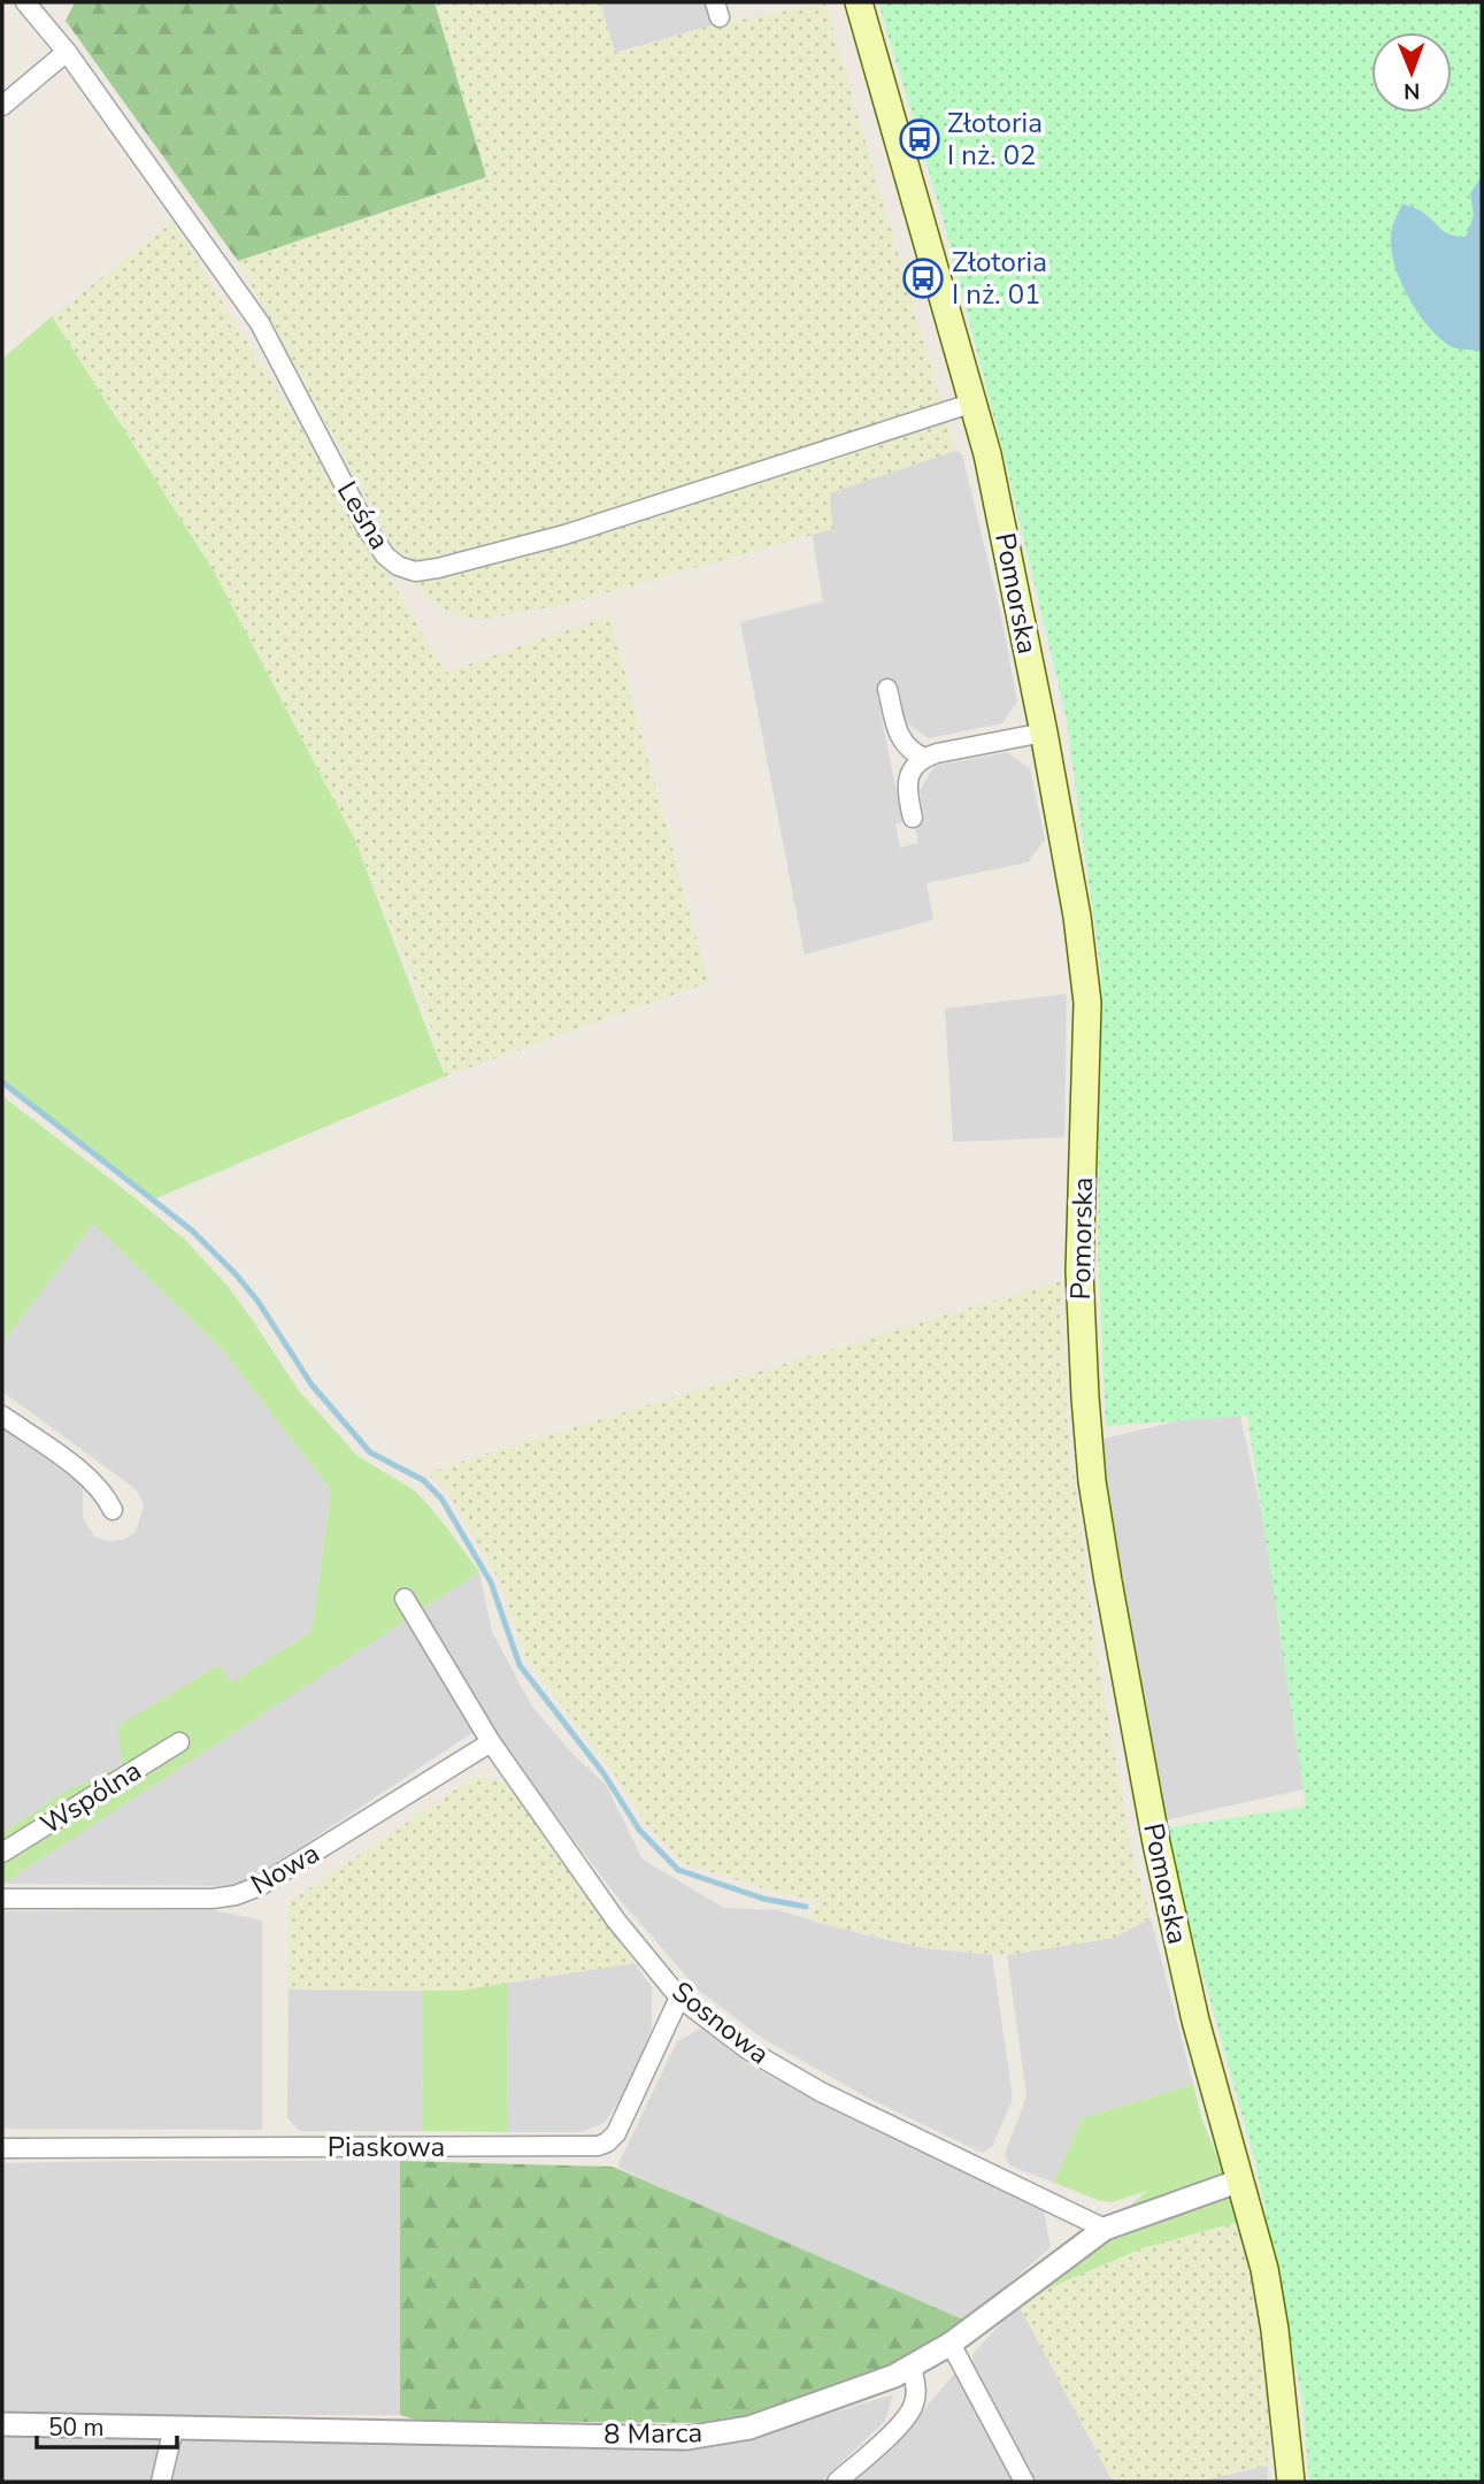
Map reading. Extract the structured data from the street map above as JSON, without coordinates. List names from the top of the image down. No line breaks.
{"streets":{"main road":["Pomorska"],"street":["Leśna","Wspólna","Nowa","Sosnowa","Piaskowa","8 Marca"]},"crossings":[["Leśna","Pomorska"],["Pomorska","8 Marca"],["Nowa","Sosnowa"],["Sosnowa","Piaskowa"],["Sosnowa","8 Marca"]],"places":{"bus stop":["Złotoria I nż. 02","Złotoria I nż. 01"]},"scale_bar":"50 m","north":"bottom"}
